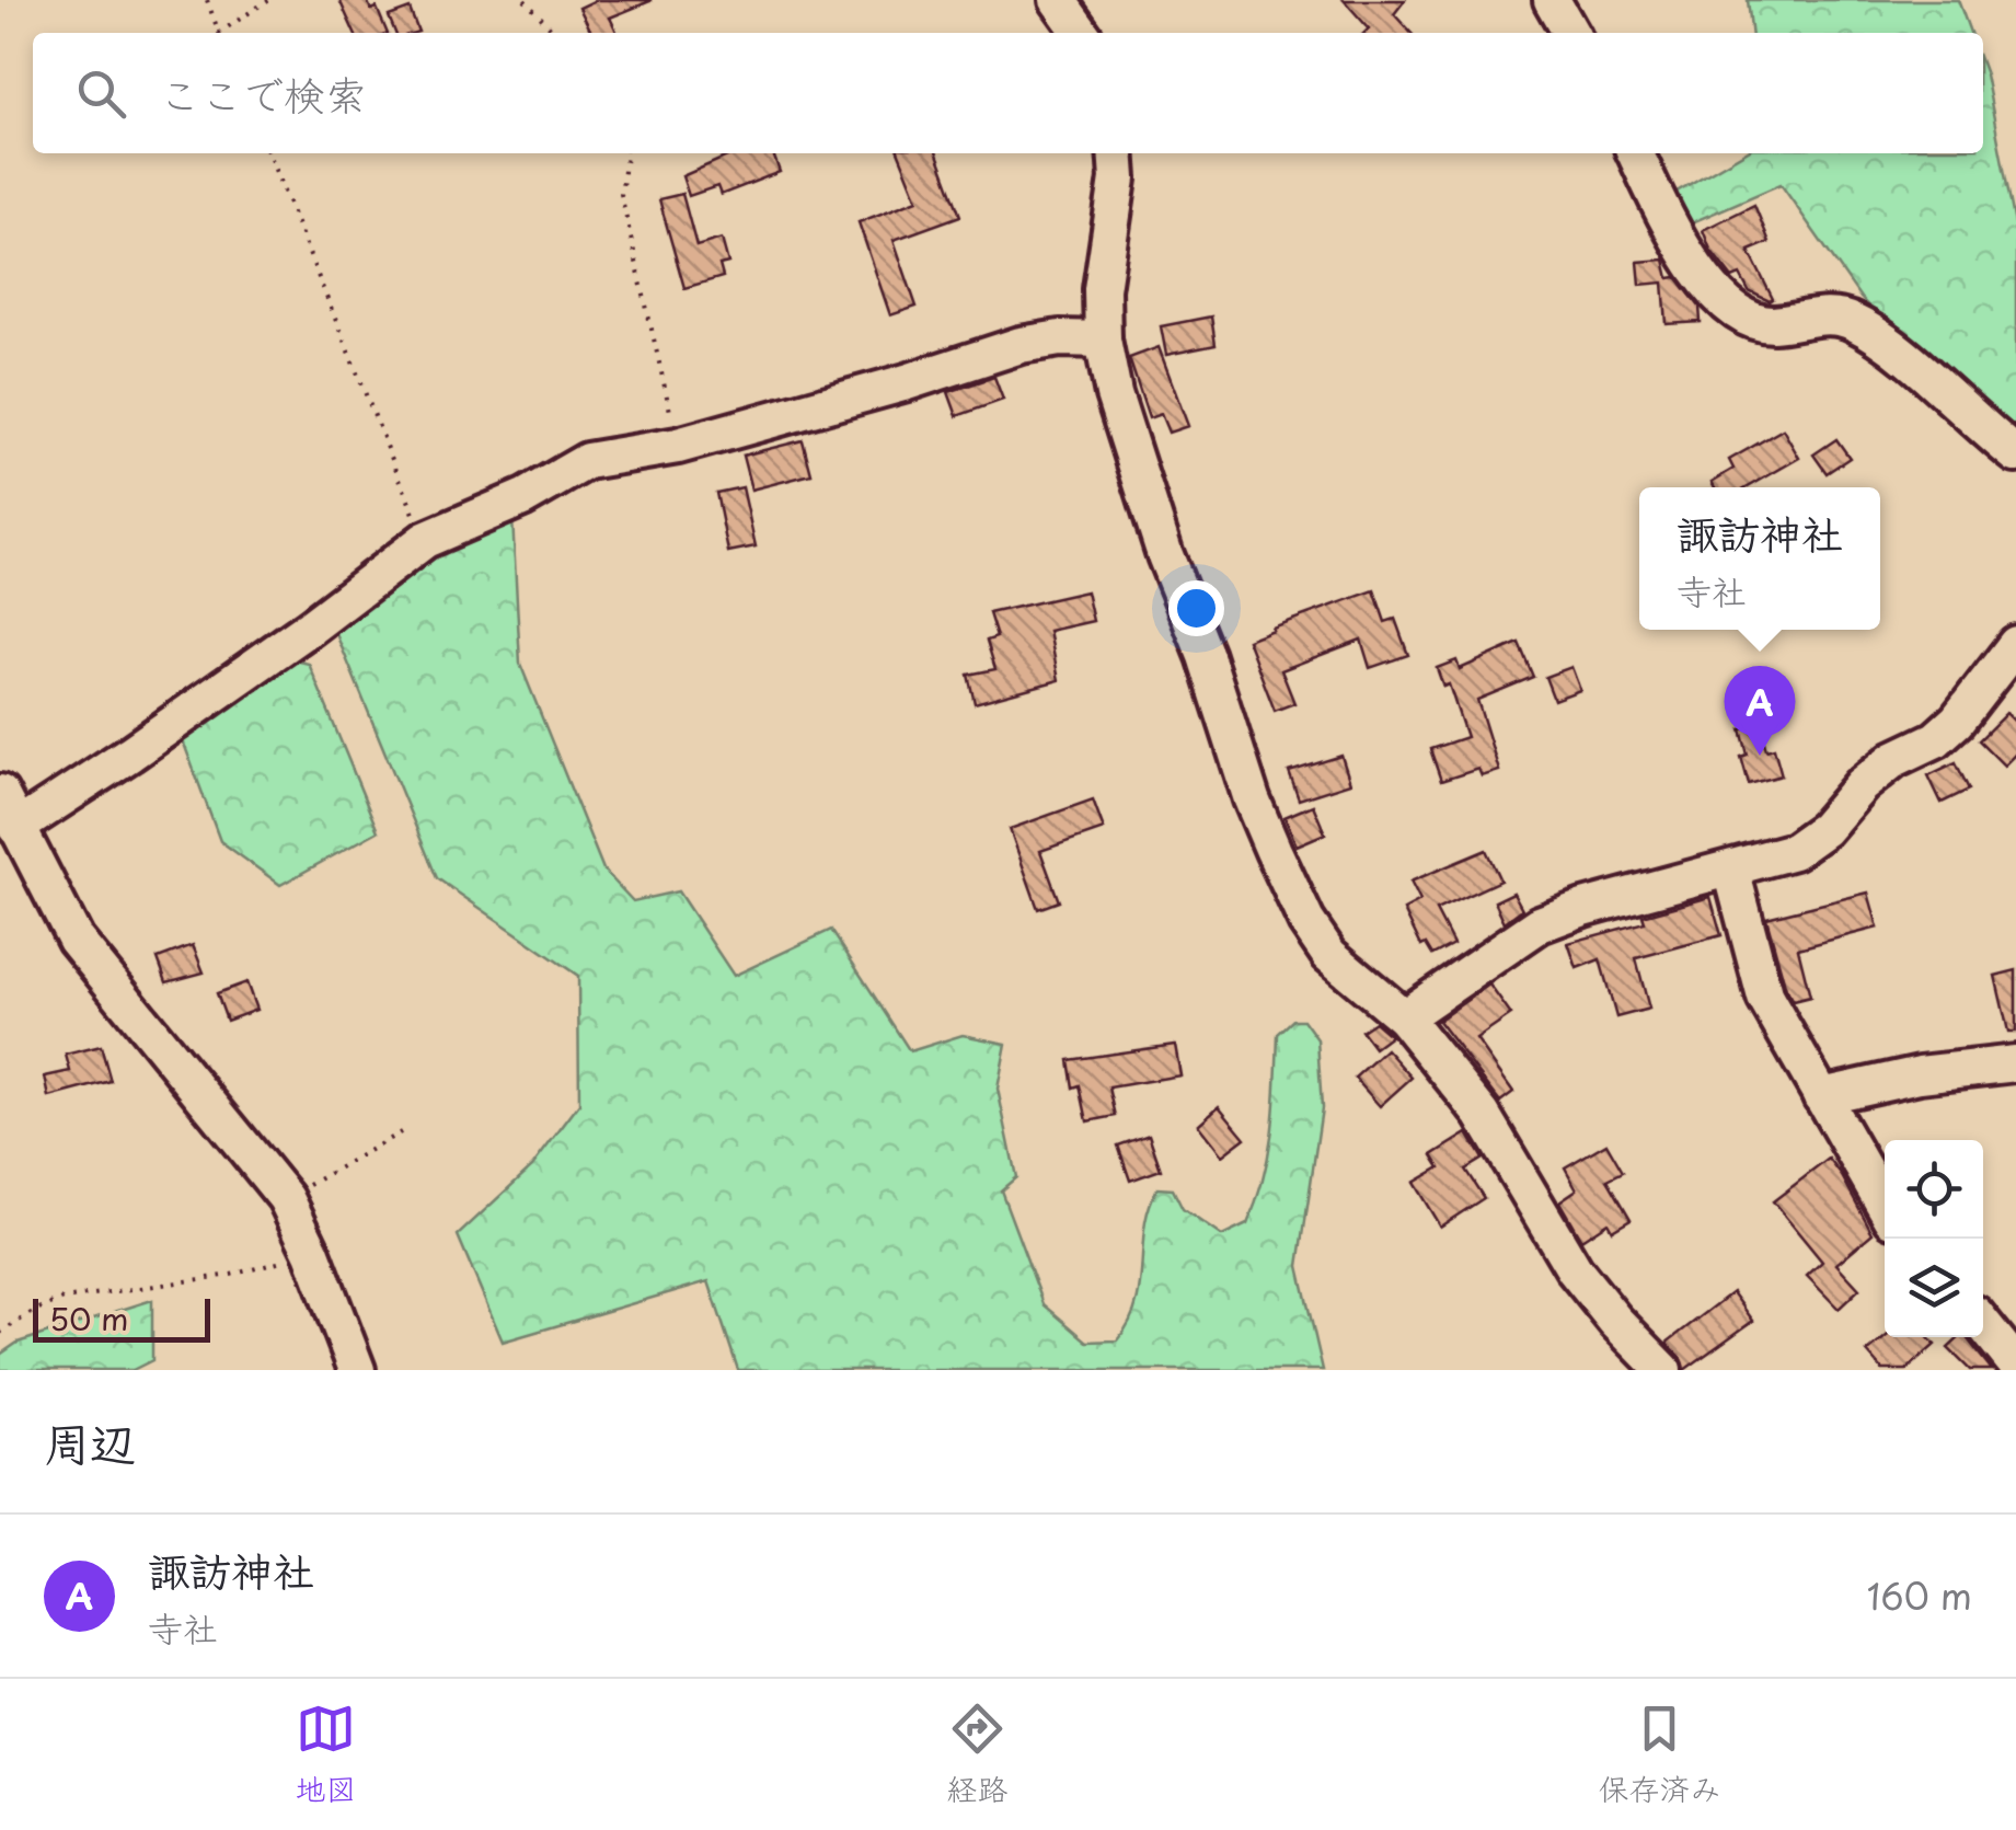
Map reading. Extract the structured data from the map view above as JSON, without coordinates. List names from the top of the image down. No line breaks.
{"scale_bar":"50 m","page":{"search":"ここで検索","popup":["諏訪神社","寺社"],"pins":"A","scale":"50 m","heading":"周辺","list":[{"mark":"A","name":"諏訪神社","note":"寺社","value":"160 m"}],"nav":["地図","経路","保存済み"]}}
